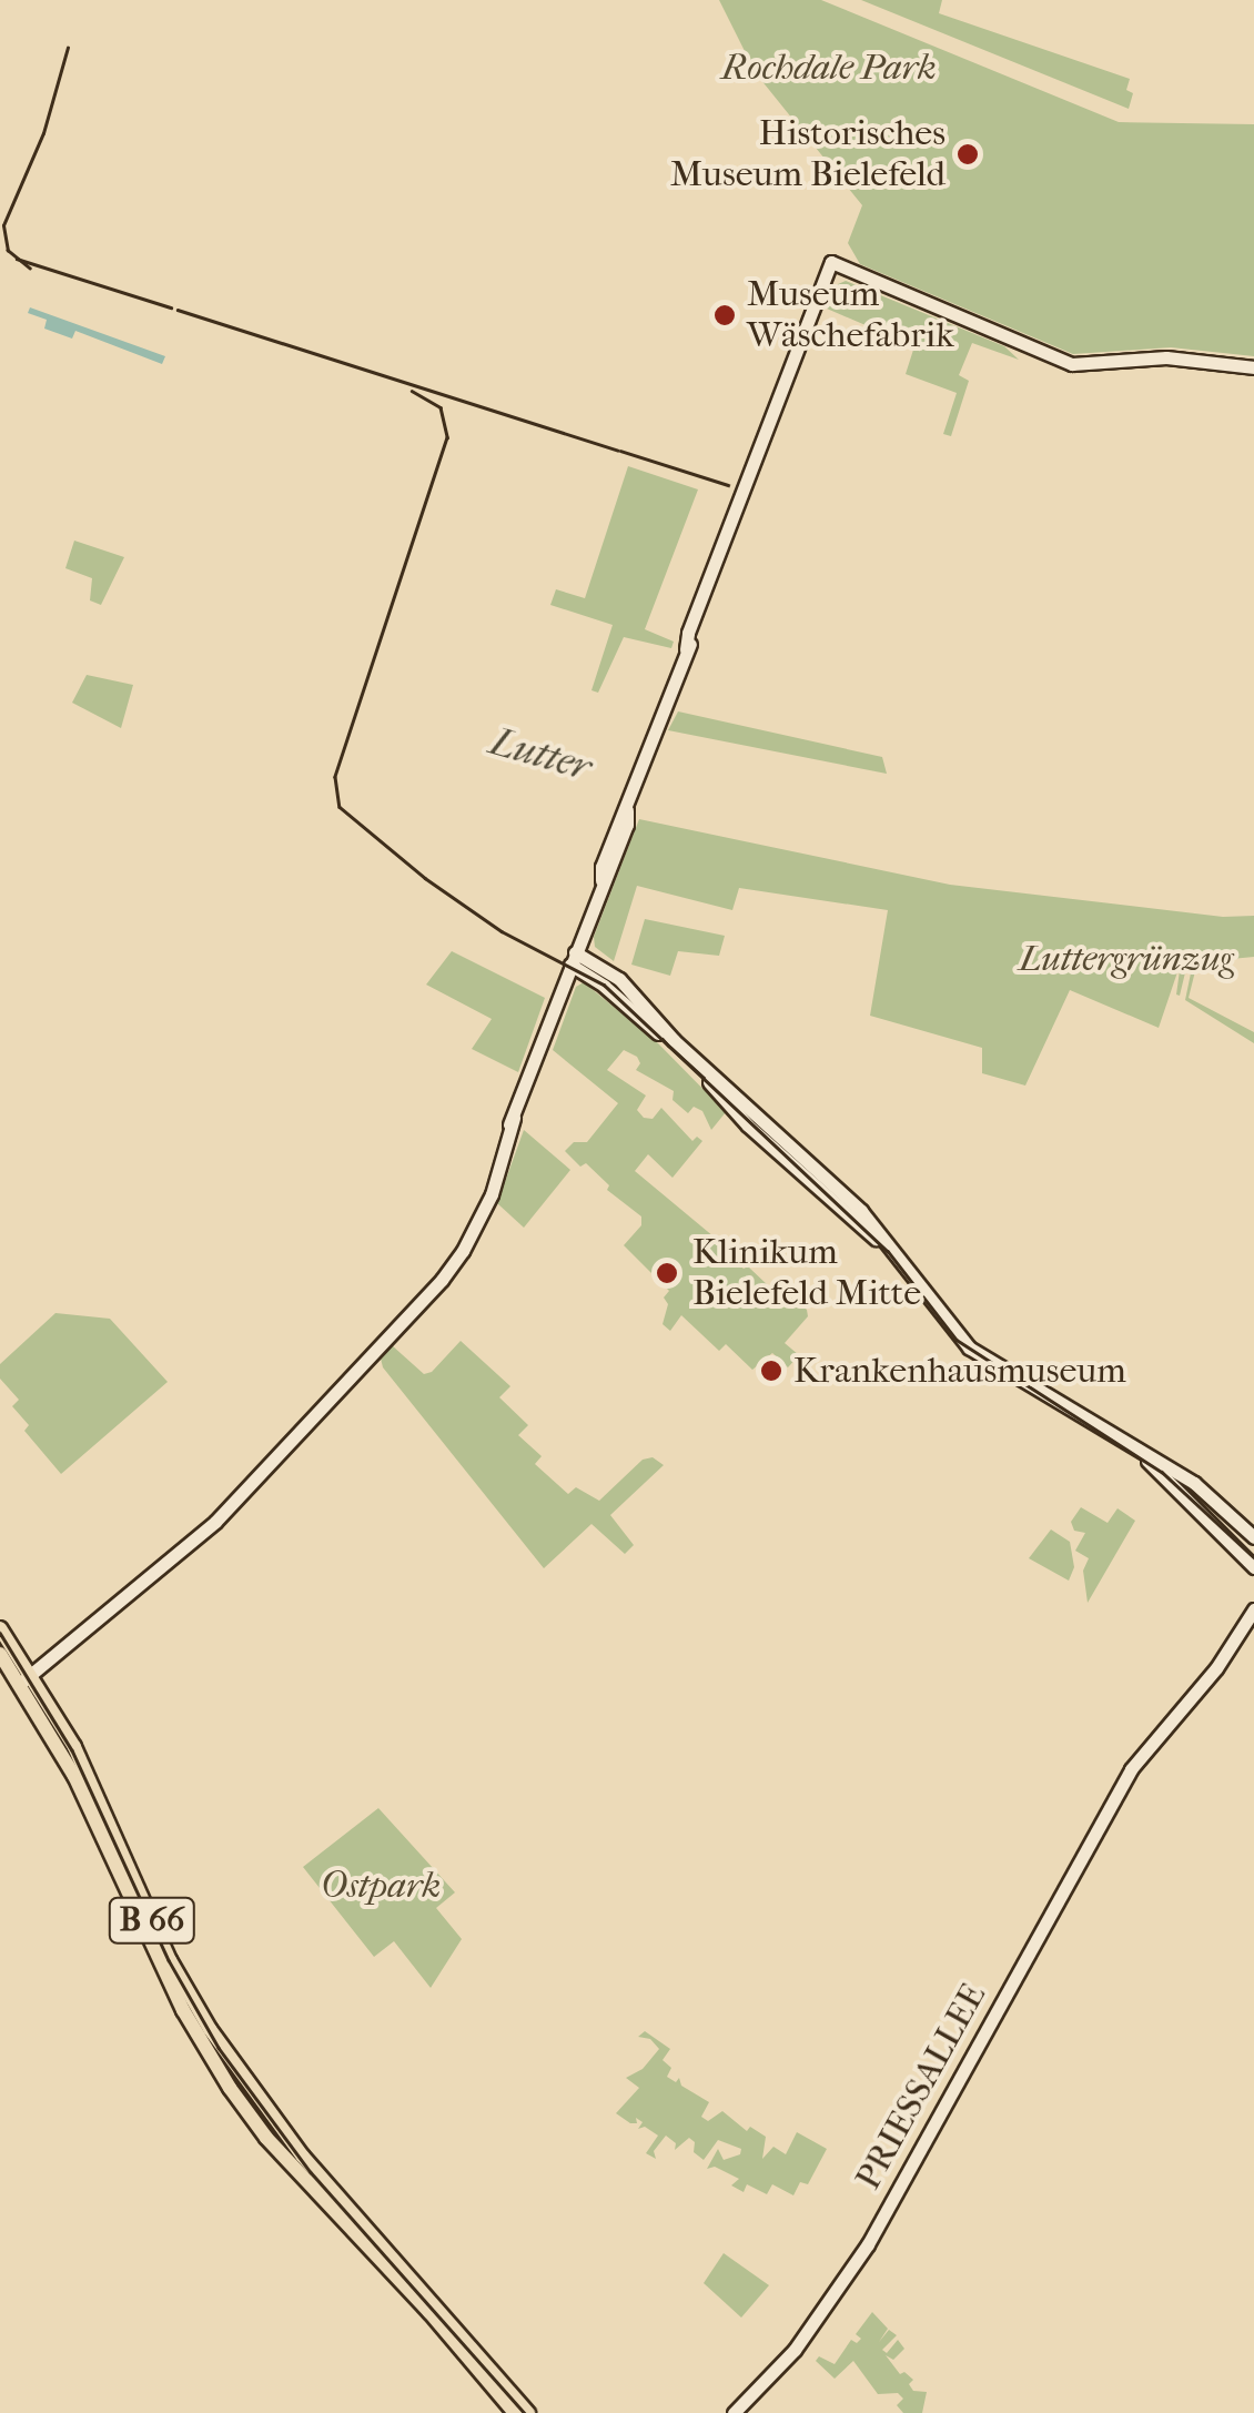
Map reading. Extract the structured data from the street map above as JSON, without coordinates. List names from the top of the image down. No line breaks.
{"streets":{"main road":["B 66"],"street":["PRIESSALLEE"]},"water":["Lutter"],"parks":["Rochdale Park","Luttergrünzug","Ostpark"],"places":["Historisches Museum Bielefeld","Museum Wäschefabrik","Klinikum Bielefeld Mitte","Krankenhausmuseum"]}
